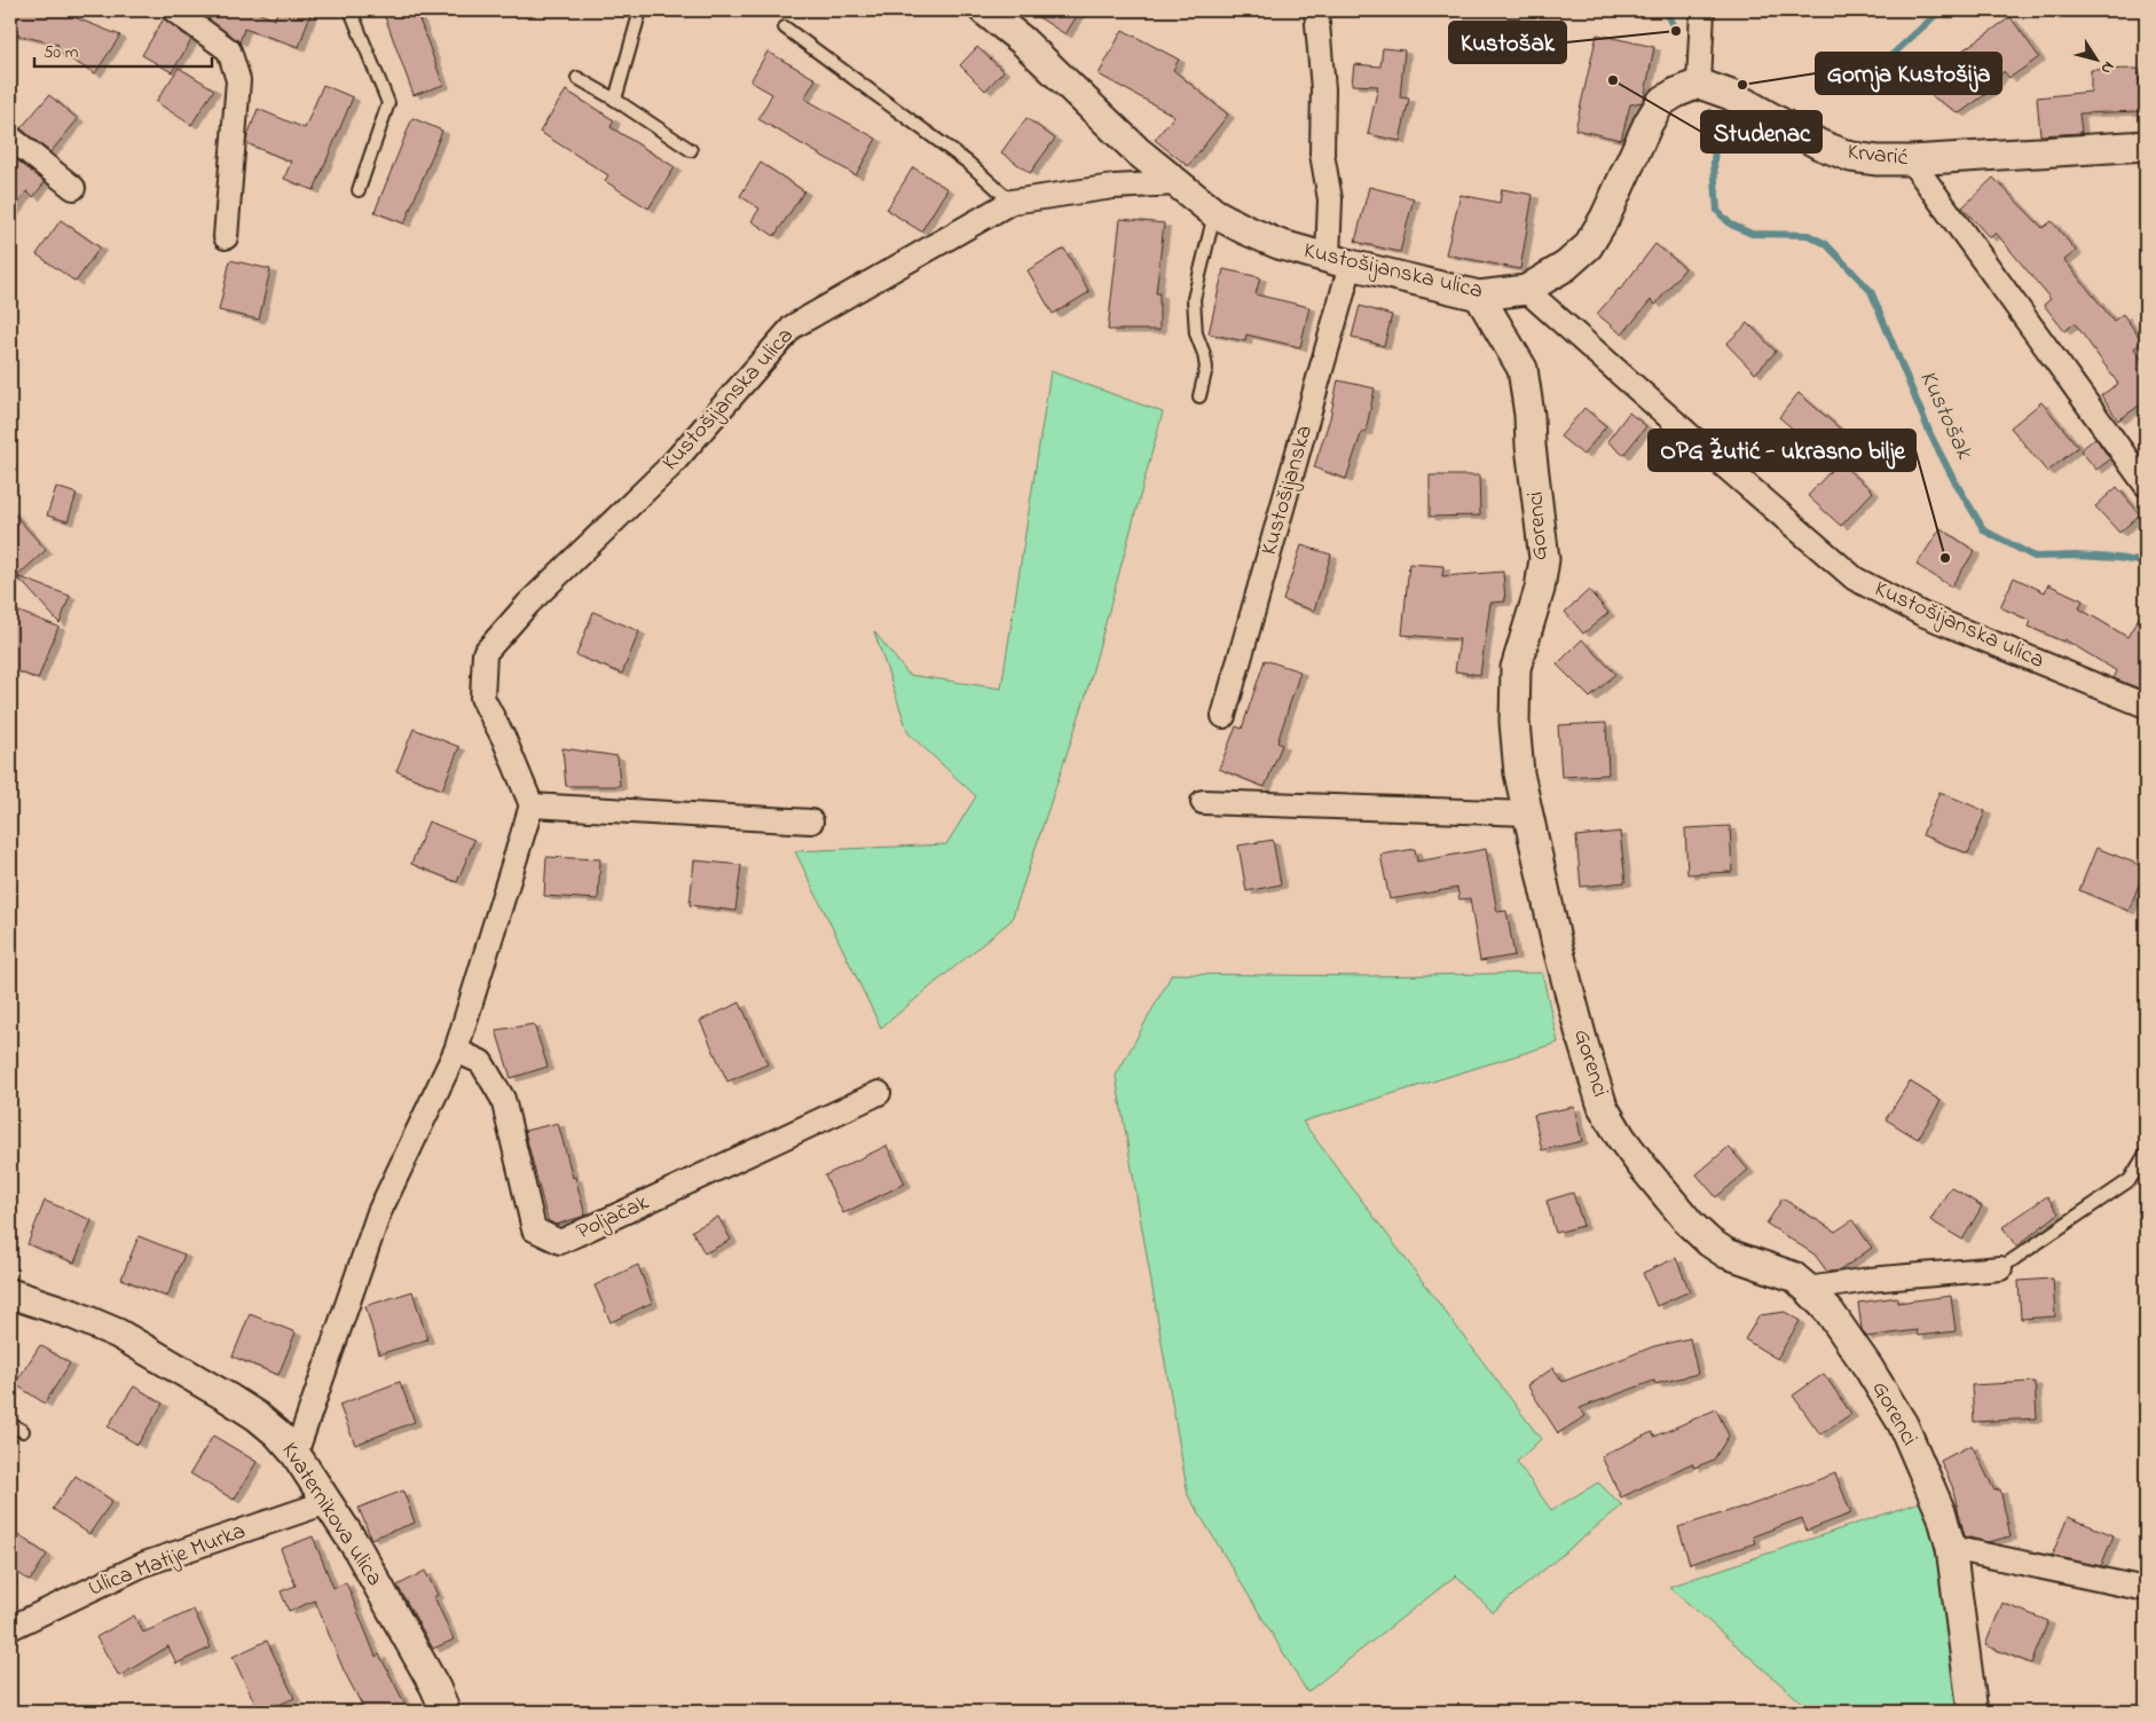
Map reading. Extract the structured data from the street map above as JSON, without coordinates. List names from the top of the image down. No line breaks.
{"streets":{"street":["Krvarić","Kustošijanska ulica","Kustošijanska","Gorenci","Poljačak","Kvaternikova ulica","Ulica Matije Murka"]},"crossings":[["Kustošijanska ulica","Kustošijanska"],["Kustošijanska ulica","Gorenci"],["Kvaternikova ulica","Ulica Matije Murka"]],"water":["Kustošak"],"places":["Kustošak","Studenac","Gornja Kustošija","OPG Žutić - ukrasno bilje"],"scale_bar":"50 m","north":"bottom right"}
